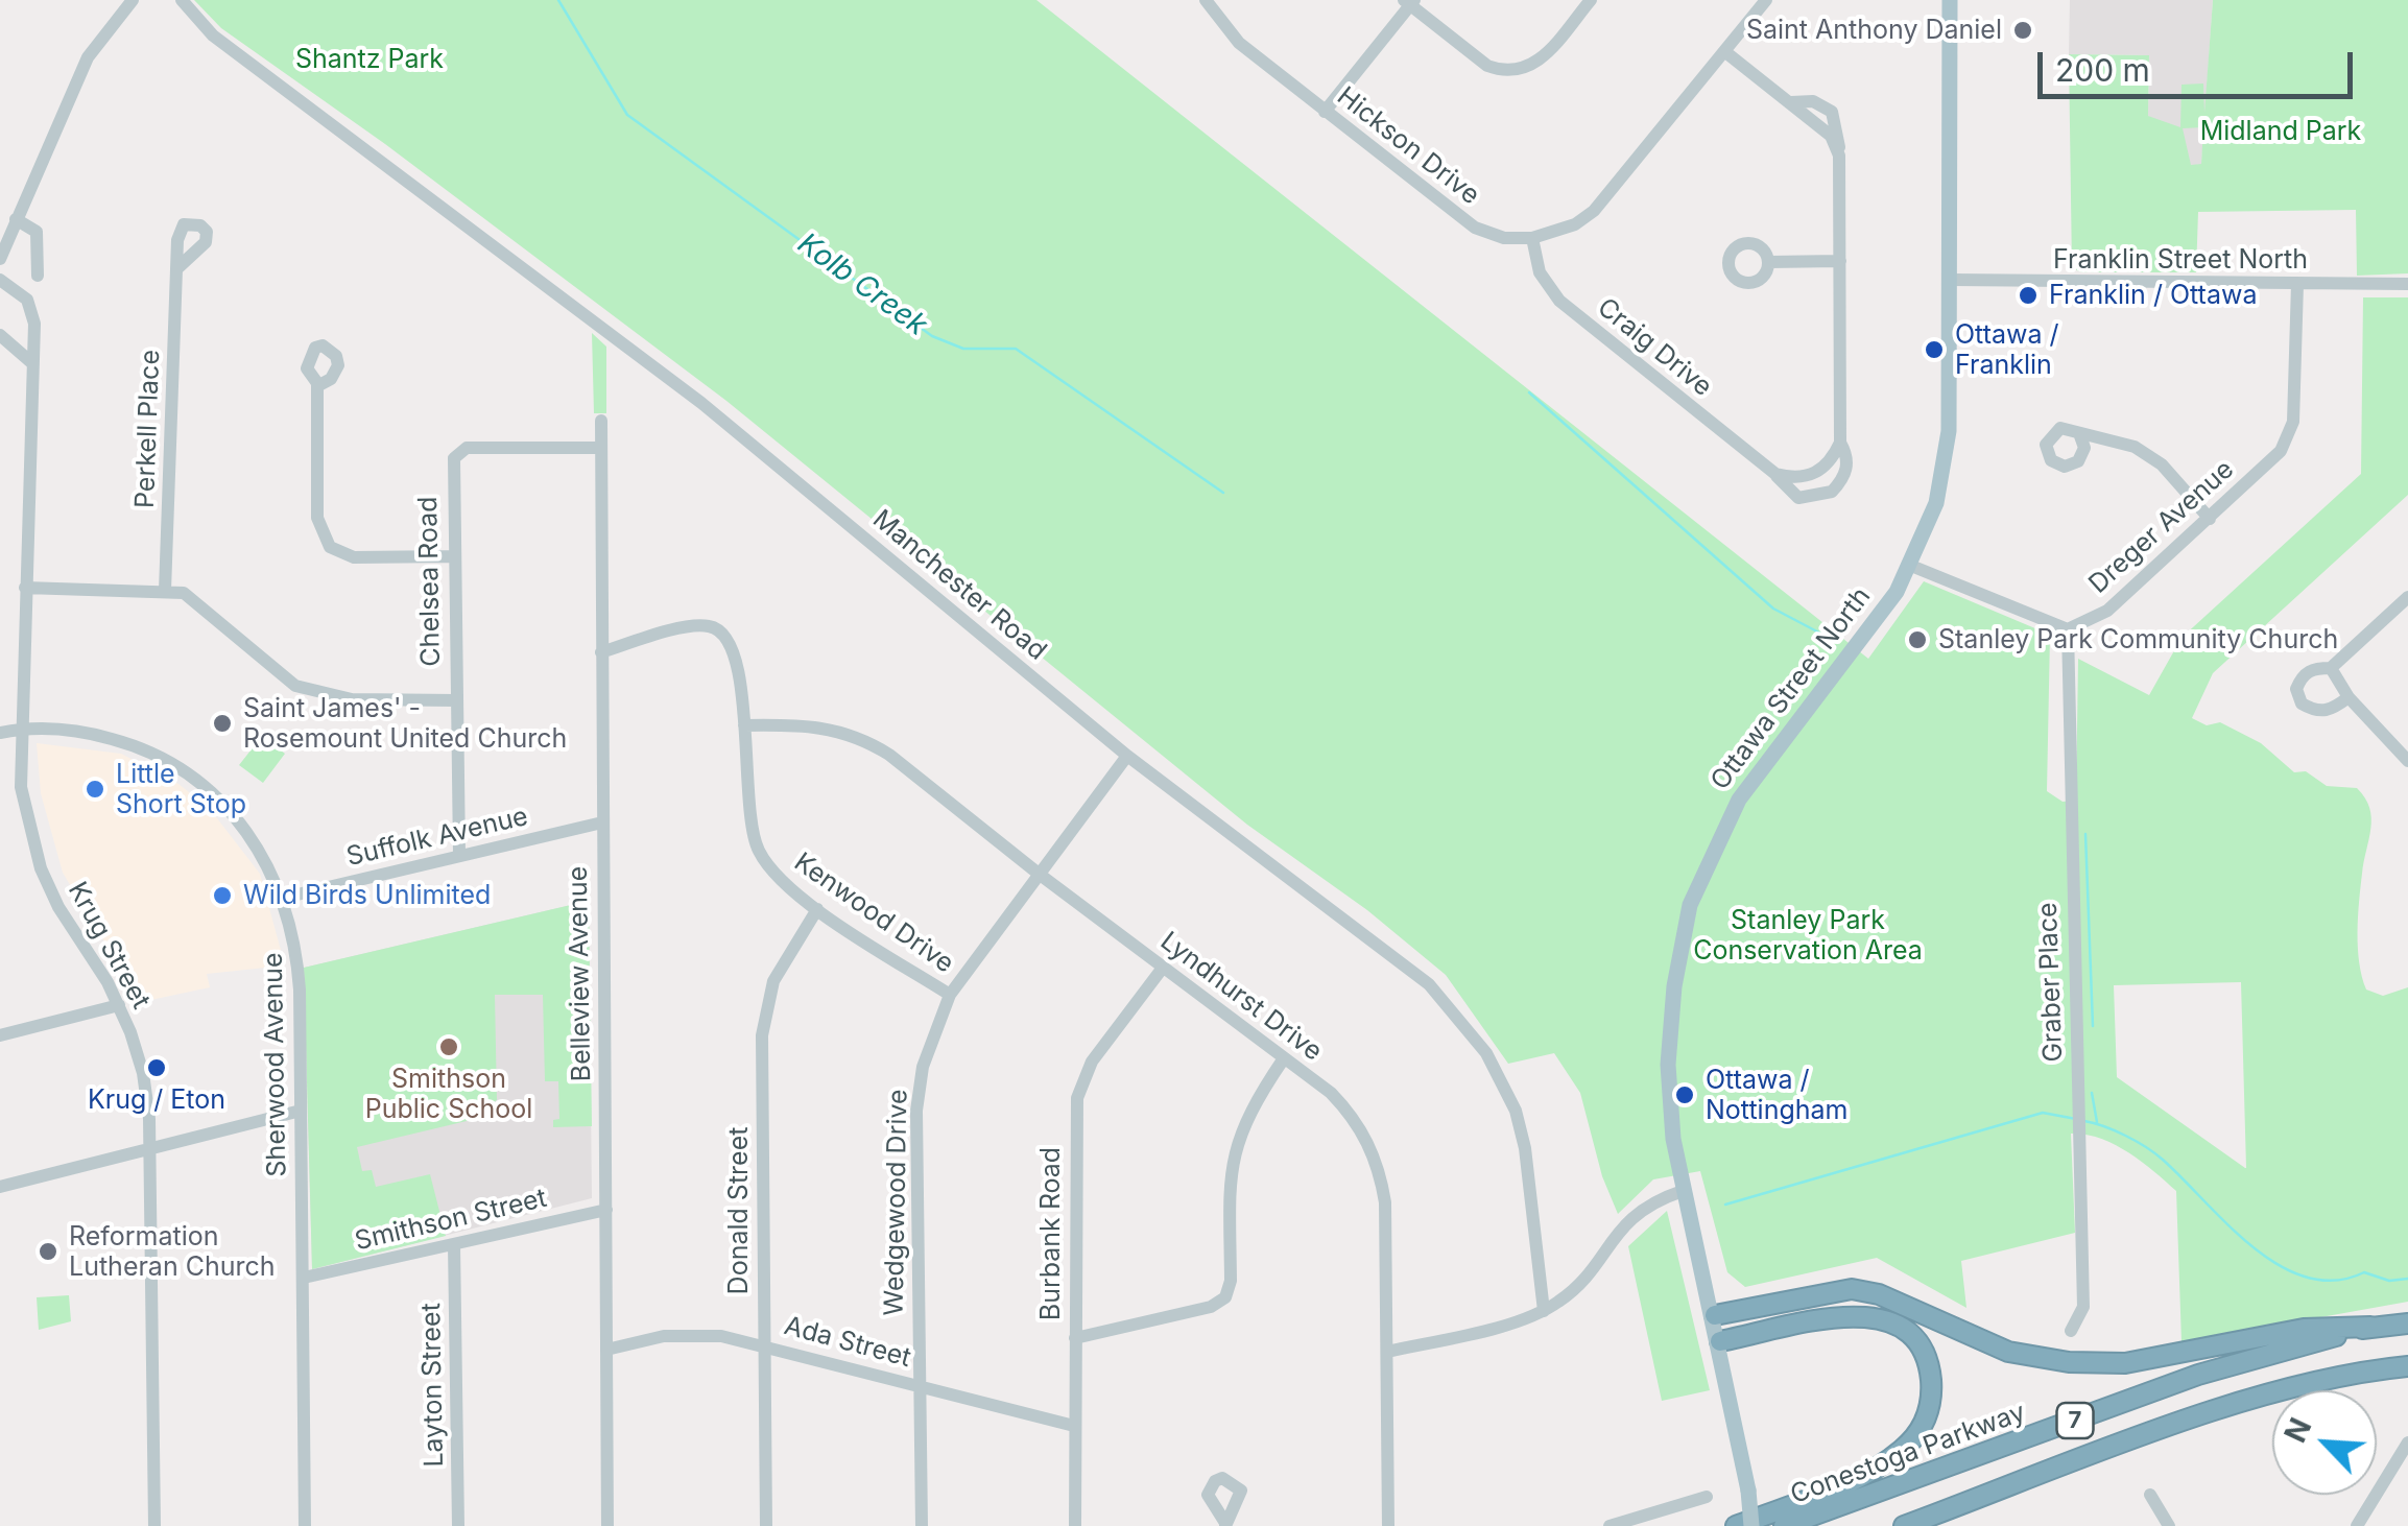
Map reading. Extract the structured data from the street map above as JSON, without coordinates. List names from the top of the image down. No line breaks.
{"streets":{"highway":["7","Conestoga Parkway"],"main road":["Ottawa Street North"],"street":["Hickson Drive","Franklin Street North","Craig Drive","Perkell Place","Dreger Avenue","Chelsea Road","Manchester Road","Suffolk Avenue","Kenwood Drive","Krug Street","Belleview Avenue","Graber Place","Lyndhurst Drive","Sherwood Avenue","Wedgewood Drive","Donald Street","Smithson Street","Burbank Road","Ada Street","Layton Street"]},"crossings":[["Hickson Drive","Craig Drive"],["Franklin Street North","Dreger Avenue"],["Franklin Street North","Ottawa Street North"],["Dreger Avenue","Graber Place"],["Chelsea Road","Suffolk Avenue"],["Chelsea Road","Belleview Avenue"],["Manchester Road","Wedgewood Drive"],["Suffolk Avenue","Belleview Avenue"],["Suffolk Avenue","Sherwood Avenue"],["Kenwood Drive","Belleview Avenue"],["Kenwood Drive","Lyndhurst Drive"],["Kenwood Drive","Wedgewood Drive"],["Kenwood Drive","Donald Street"],["Krug Street","Sherwood Avenue"],["Belleview Avenue","Smithson Street"],["Belleview Avenue","Ada Street"],["Lyndhurst Drive","Wedgewood Drive"],["Lyndhurst Drive","Burbank Road"],["Sherwood Avenue","Smithson Street"],["Wedgewood Drive","Ada Street"],["Donald Street","Ada Street"],["Smithson Street","Layton Street"],["Burbank Road","Ada Street"]],"water":["Kolb Creek"],"parks":["Shantz Park","Midland Park","Stanley Park Conservation Area"],"places":["Saint Anthony Daniel","Franklin / Ottawa","Ottawa / Franklin","Stanley Park Community Church","Saint James' - Rosemount United Church","Little Short Stop","Wild Birds Unlimited","Smithson Public School","Krug / Eton","Ottawa / Nottingham","Reformation Lutheran Church"],"scale_bar":"200 m","north":"top left"}
